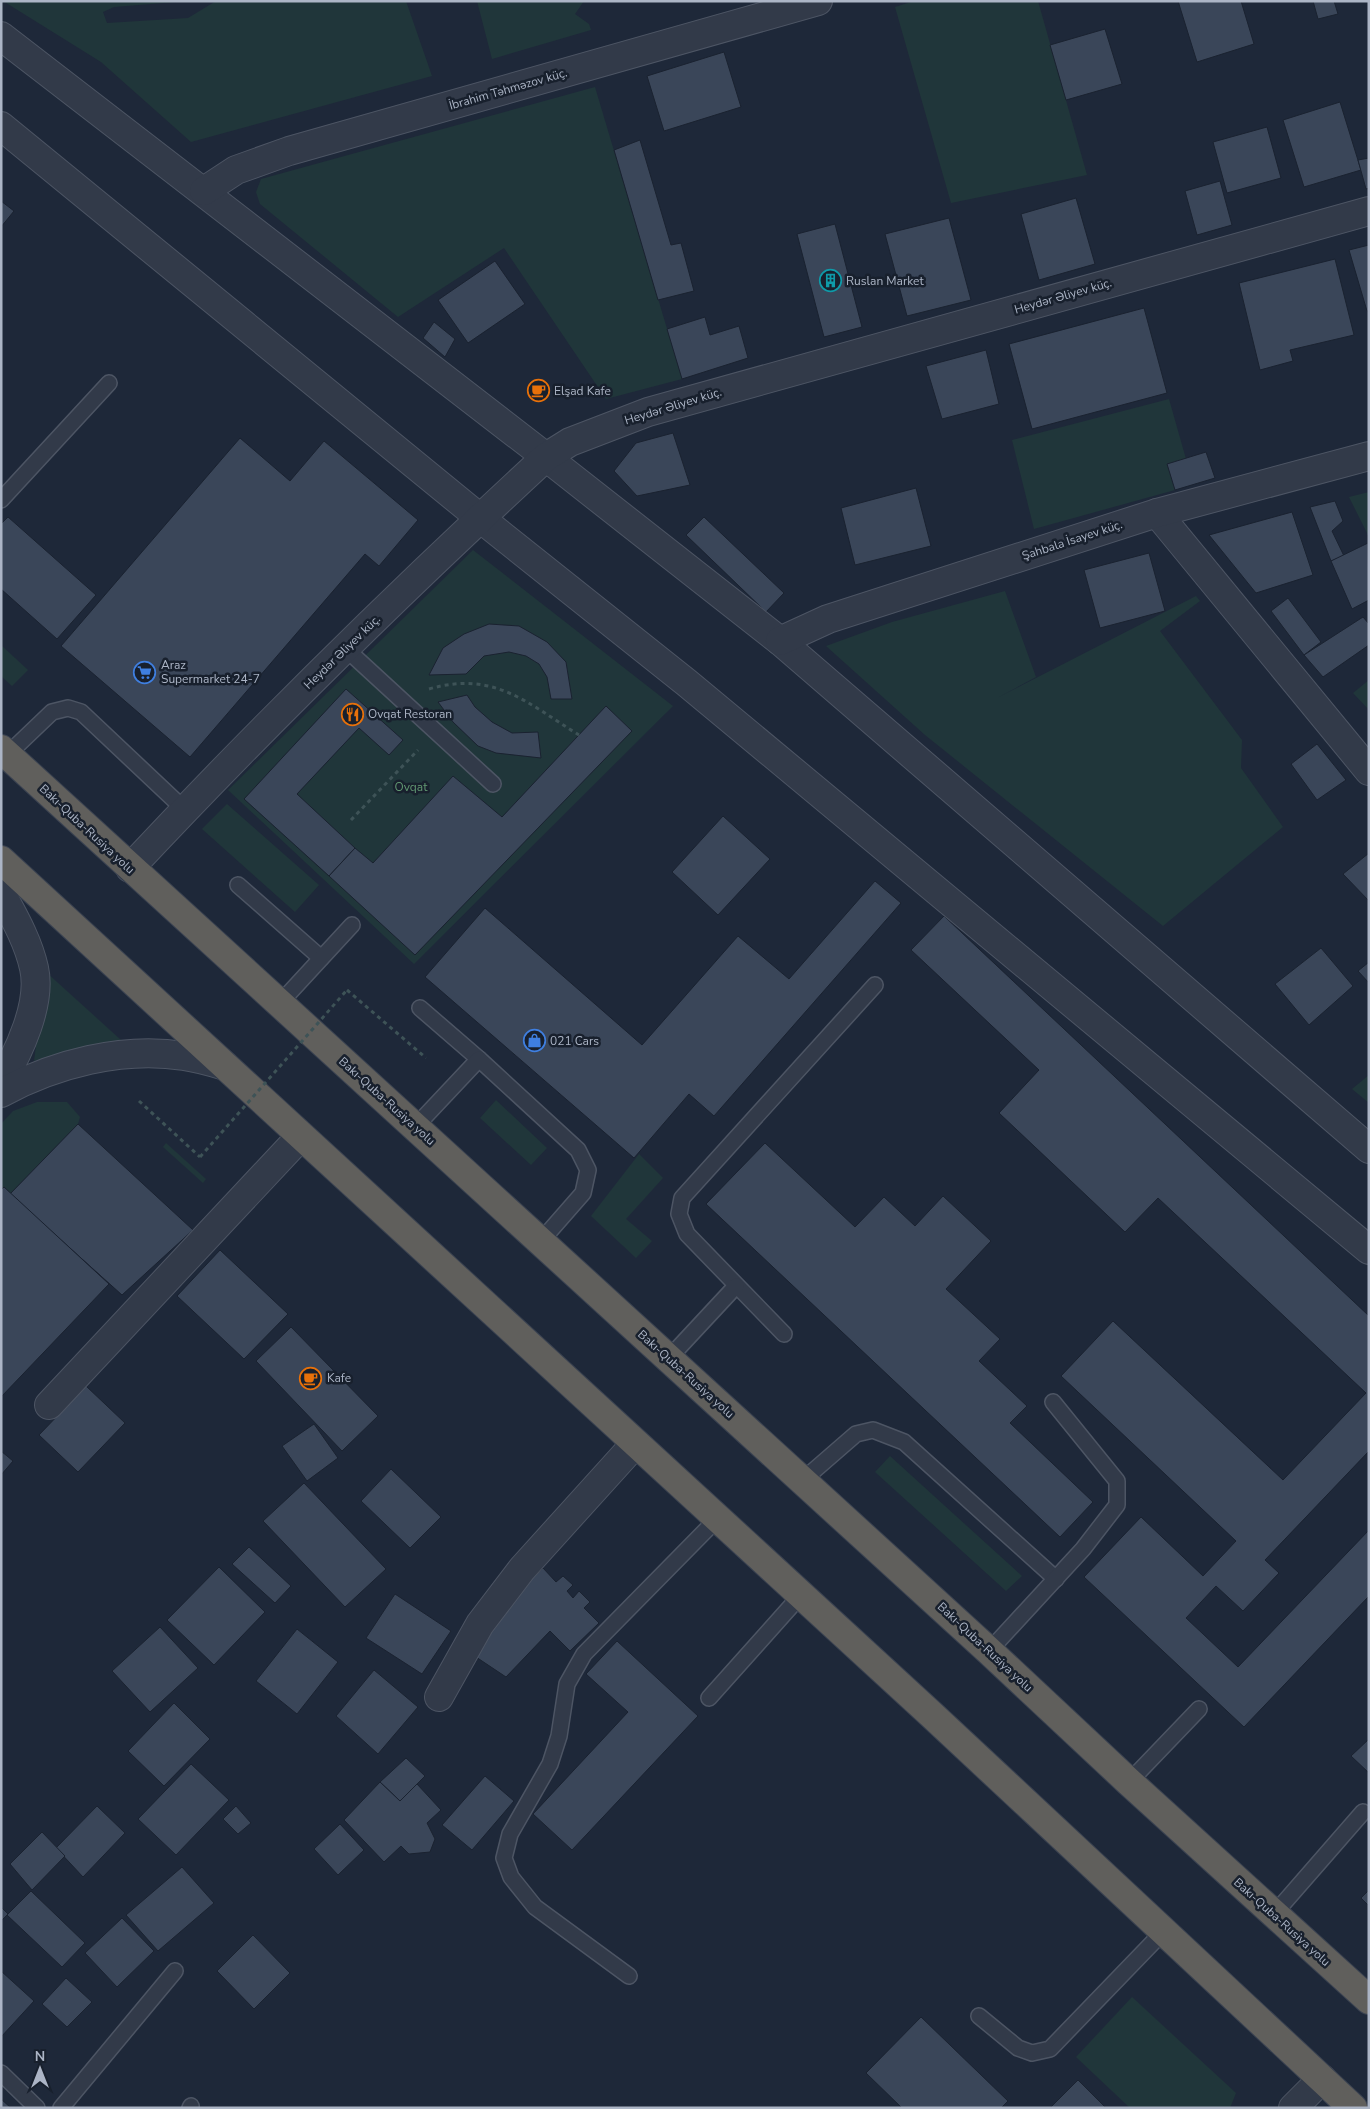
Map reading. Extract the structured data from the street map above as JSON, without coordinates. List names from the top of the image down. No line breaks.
{"streets":{"highway":["Bakı-Quba-Rusiya yolu"],"street":["İbrahim Təhməzov küç.","Heydər Əliyev küç.","Şahbala İsayev küç."]},"crossings":[["Heydər Əliyev küç.","Bakı-Quba-Rusiya yolu"]],"parks":["Ovqat"],"places":{"building":["Ruslan Market"],"cafe":["Elşad Kafe","Kafe"],"supermarket":["Araz Supermarket 24-7"],"restaurant":["Ovqat Restoran"],"shop":["021 Cars"]},"north":"top"}
